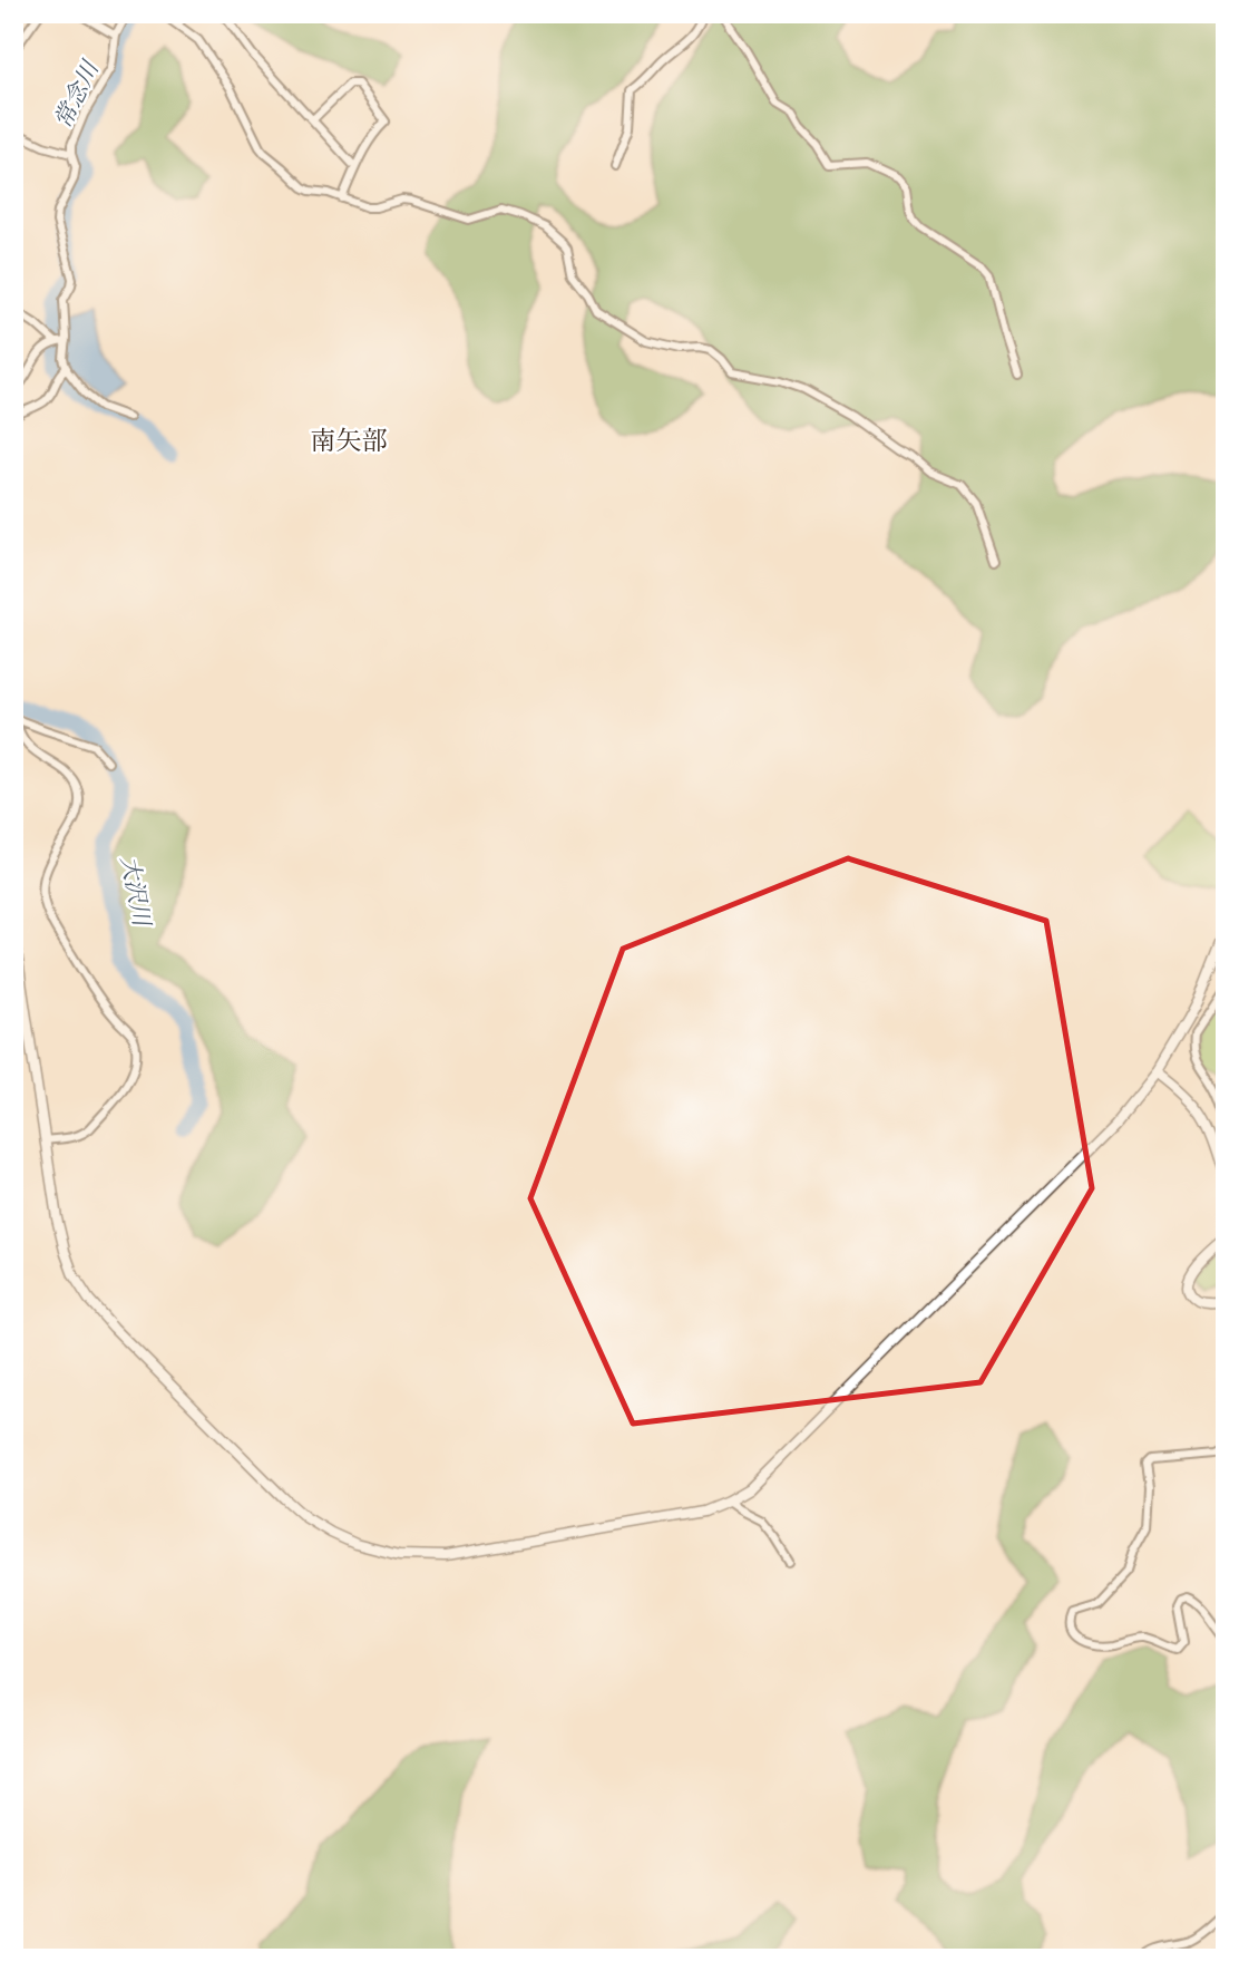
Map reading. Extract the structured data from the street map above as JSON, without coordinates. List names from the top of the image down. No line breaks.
{"districts":["南矢部"],"water":["常念川","大沢川"]}
